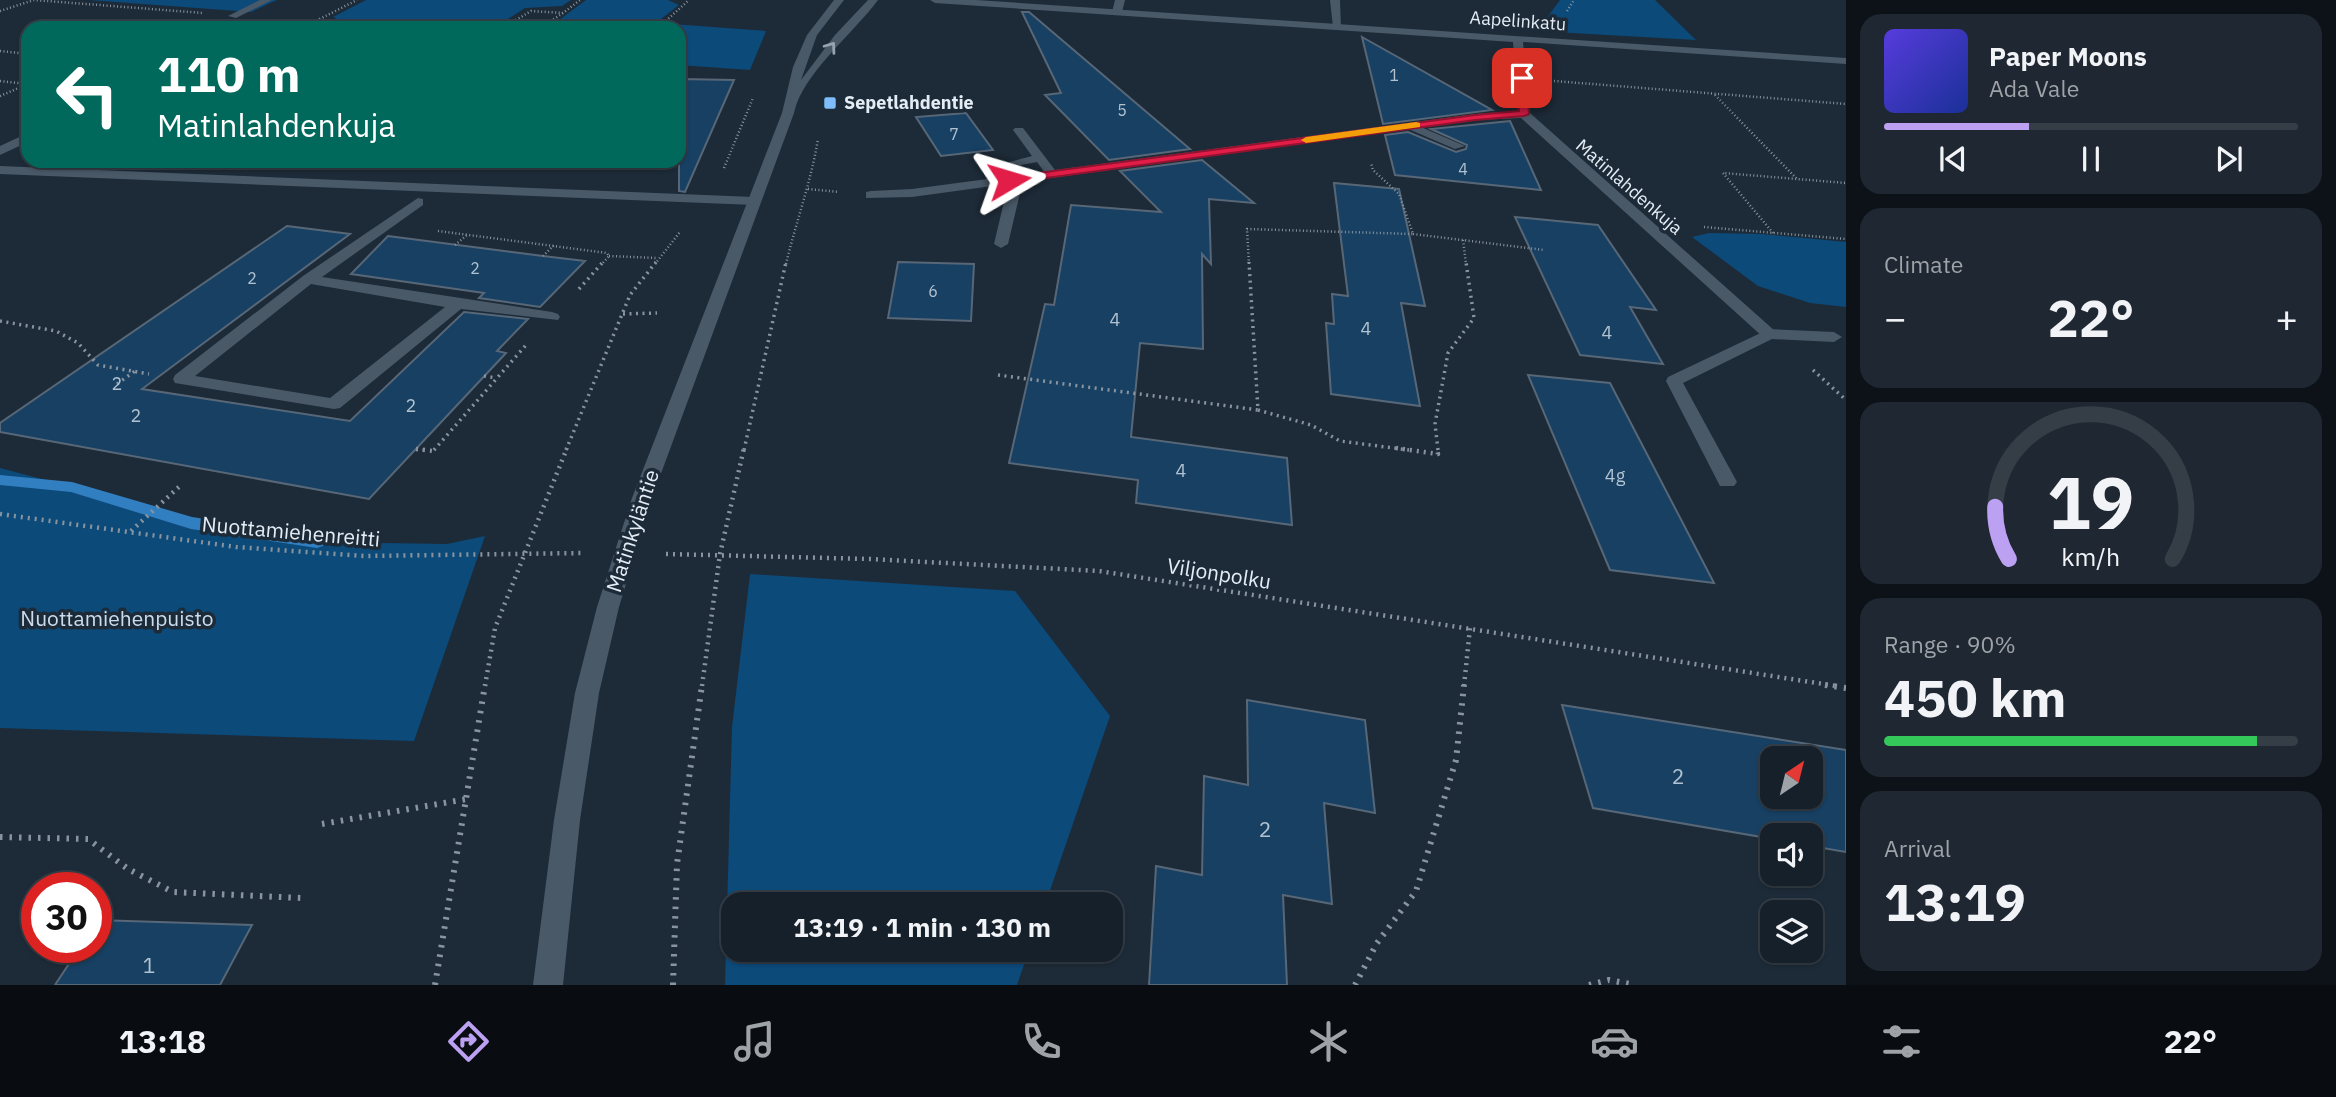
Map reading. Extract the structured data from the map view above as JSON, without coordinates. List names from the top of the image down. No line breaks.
{"streets":{"street":["Aapelinkatu","Matinlahdenkuja","Matinkyläntie"],"path":["Nuottamiehenreitti","Viljonpolku"]},"parks":["Nuottamiehenpuisto"],"places":{"transit":["Sepetlahdentie"]},"house_numbers":["1","5","7","4","2","2","6","4","4","4","2","2","2","4","4g","2","2","1"],"north":"top right","page":{"turn":["110 m","Matinlahdenkuja"],"song":["Paper Moons","Ada Vale"],"tile":["Climate",["Range · 90%","450 km"],["Arrival","13:19"]],"heat":["−","22°","+"],"limit":"30","trip":"13:19 · 1 min · 130 m","tabs":["13:18","22°"],"gauge":["19","km/h"]}}
